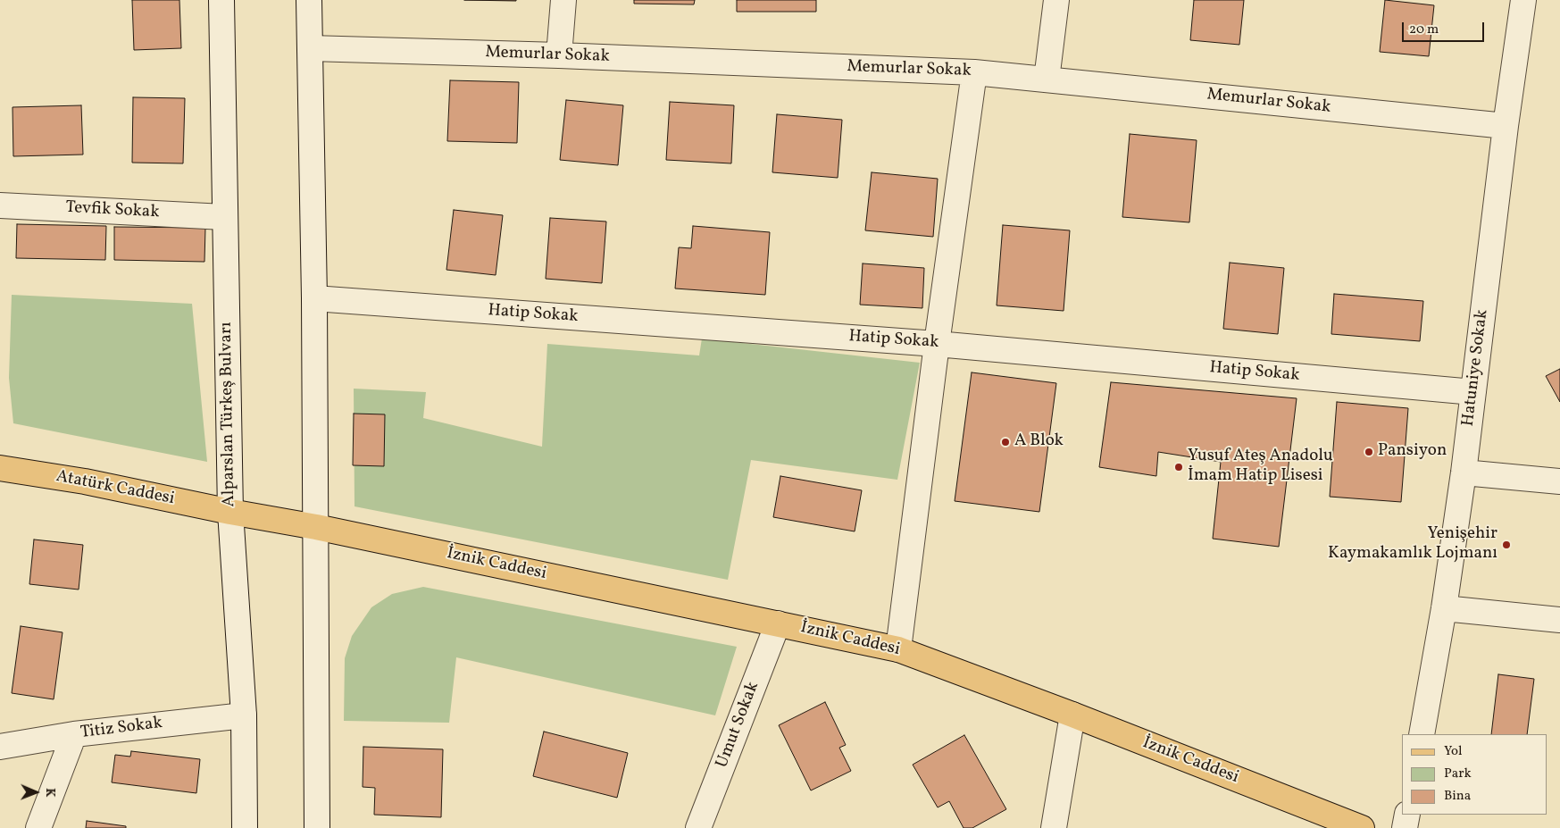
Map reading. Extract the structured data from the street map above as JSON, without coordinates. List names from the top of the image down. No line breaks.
{"streets":{"main road":["Atatürk Caddesi","İznik Caddesi"],"street":["Memurlar Sokak","Tevfik Sokak","Hatip Sokak","Hatuniye Sokak","Alparslan Türkeş Bulvarı","Umut Sokak","Titiz Sokak"]},"crossings":[["Memurlar Sokak","Hatuniye Sokak"],["Tevfik Sokak","Alparslan Türkeş Bulvarı"],["Hatip Sokak","Hatuniye Sokak"],["Alparslan Türkeş Bulvarı","Atatürk Caddesi"],["Alparslan Türkeş Bulvarı","Titiz Sokak"],["Atatürk Caddesi","İznik Caddesi"],["İznik Caddesi","Umut Sokak"]],"places":["A Blok","Pansiyon","Yusuf Ateş Anadolu İmam Hatip Lisesi","Yenişehir Kaymakamlık Lojmanı"],"legend":["Yol","Park","Bina"],"scale_bar":"20 m","north":"right"}
